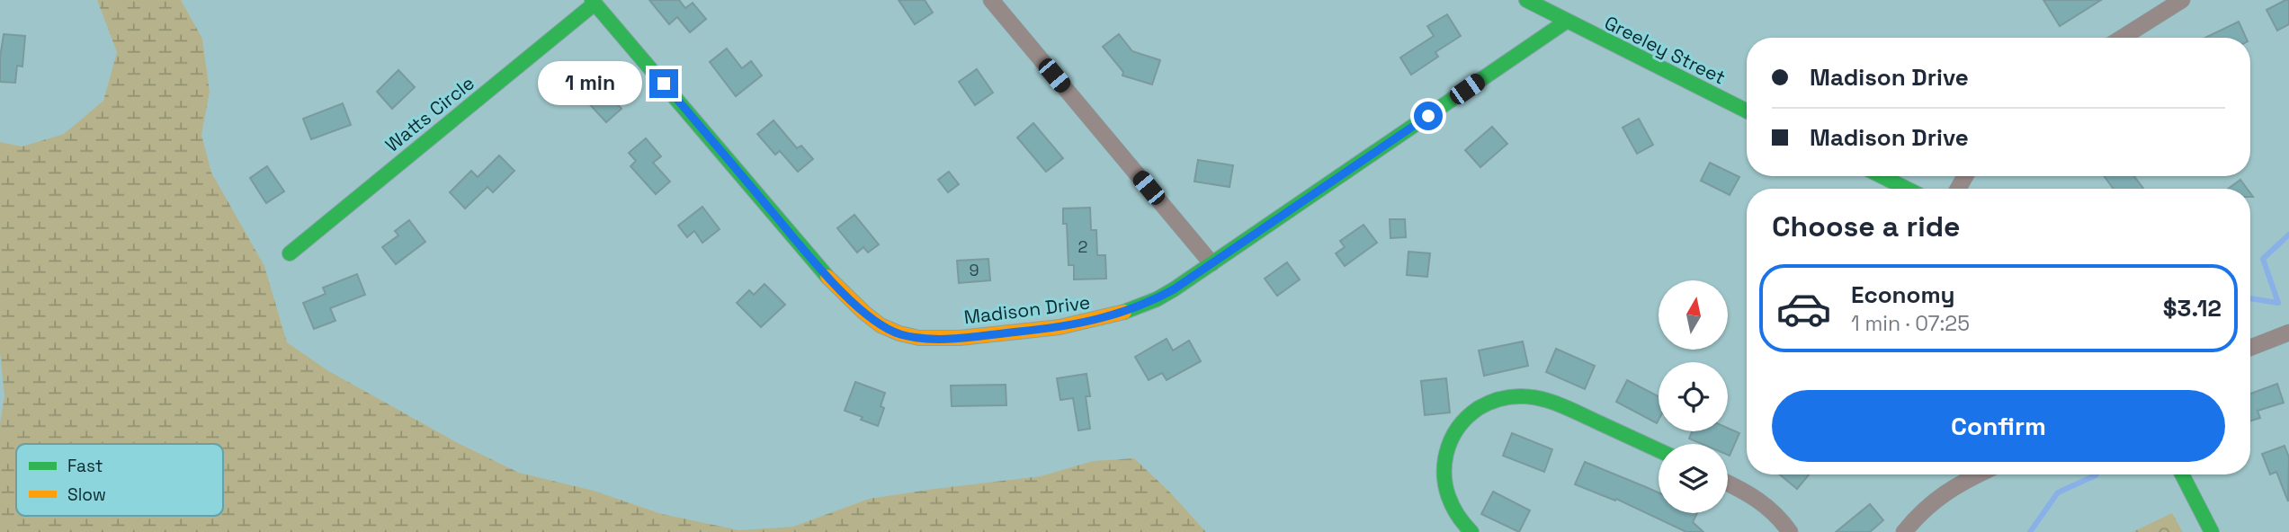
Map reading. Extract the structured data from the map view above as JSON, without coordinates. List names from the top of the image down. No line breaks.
{"streets":{"street":["Greeley Street","Watts Circle","Madison Drive"]},"crossings":[["Greeley Street","Madison Drive"],["Watts Circle","Madison Drive"]],"house_numbers":["2","9"],"legend":["Fast","Slow"],"north":"top","page":{"banner":["Madison Drive","Madison Drive"],"bubble":"1 min","heading":"Choose a ride","list":[{"name":"Economy","note":"1 min · 07:25","value":"$3.12"}],"buttons":"Confirm"}}
